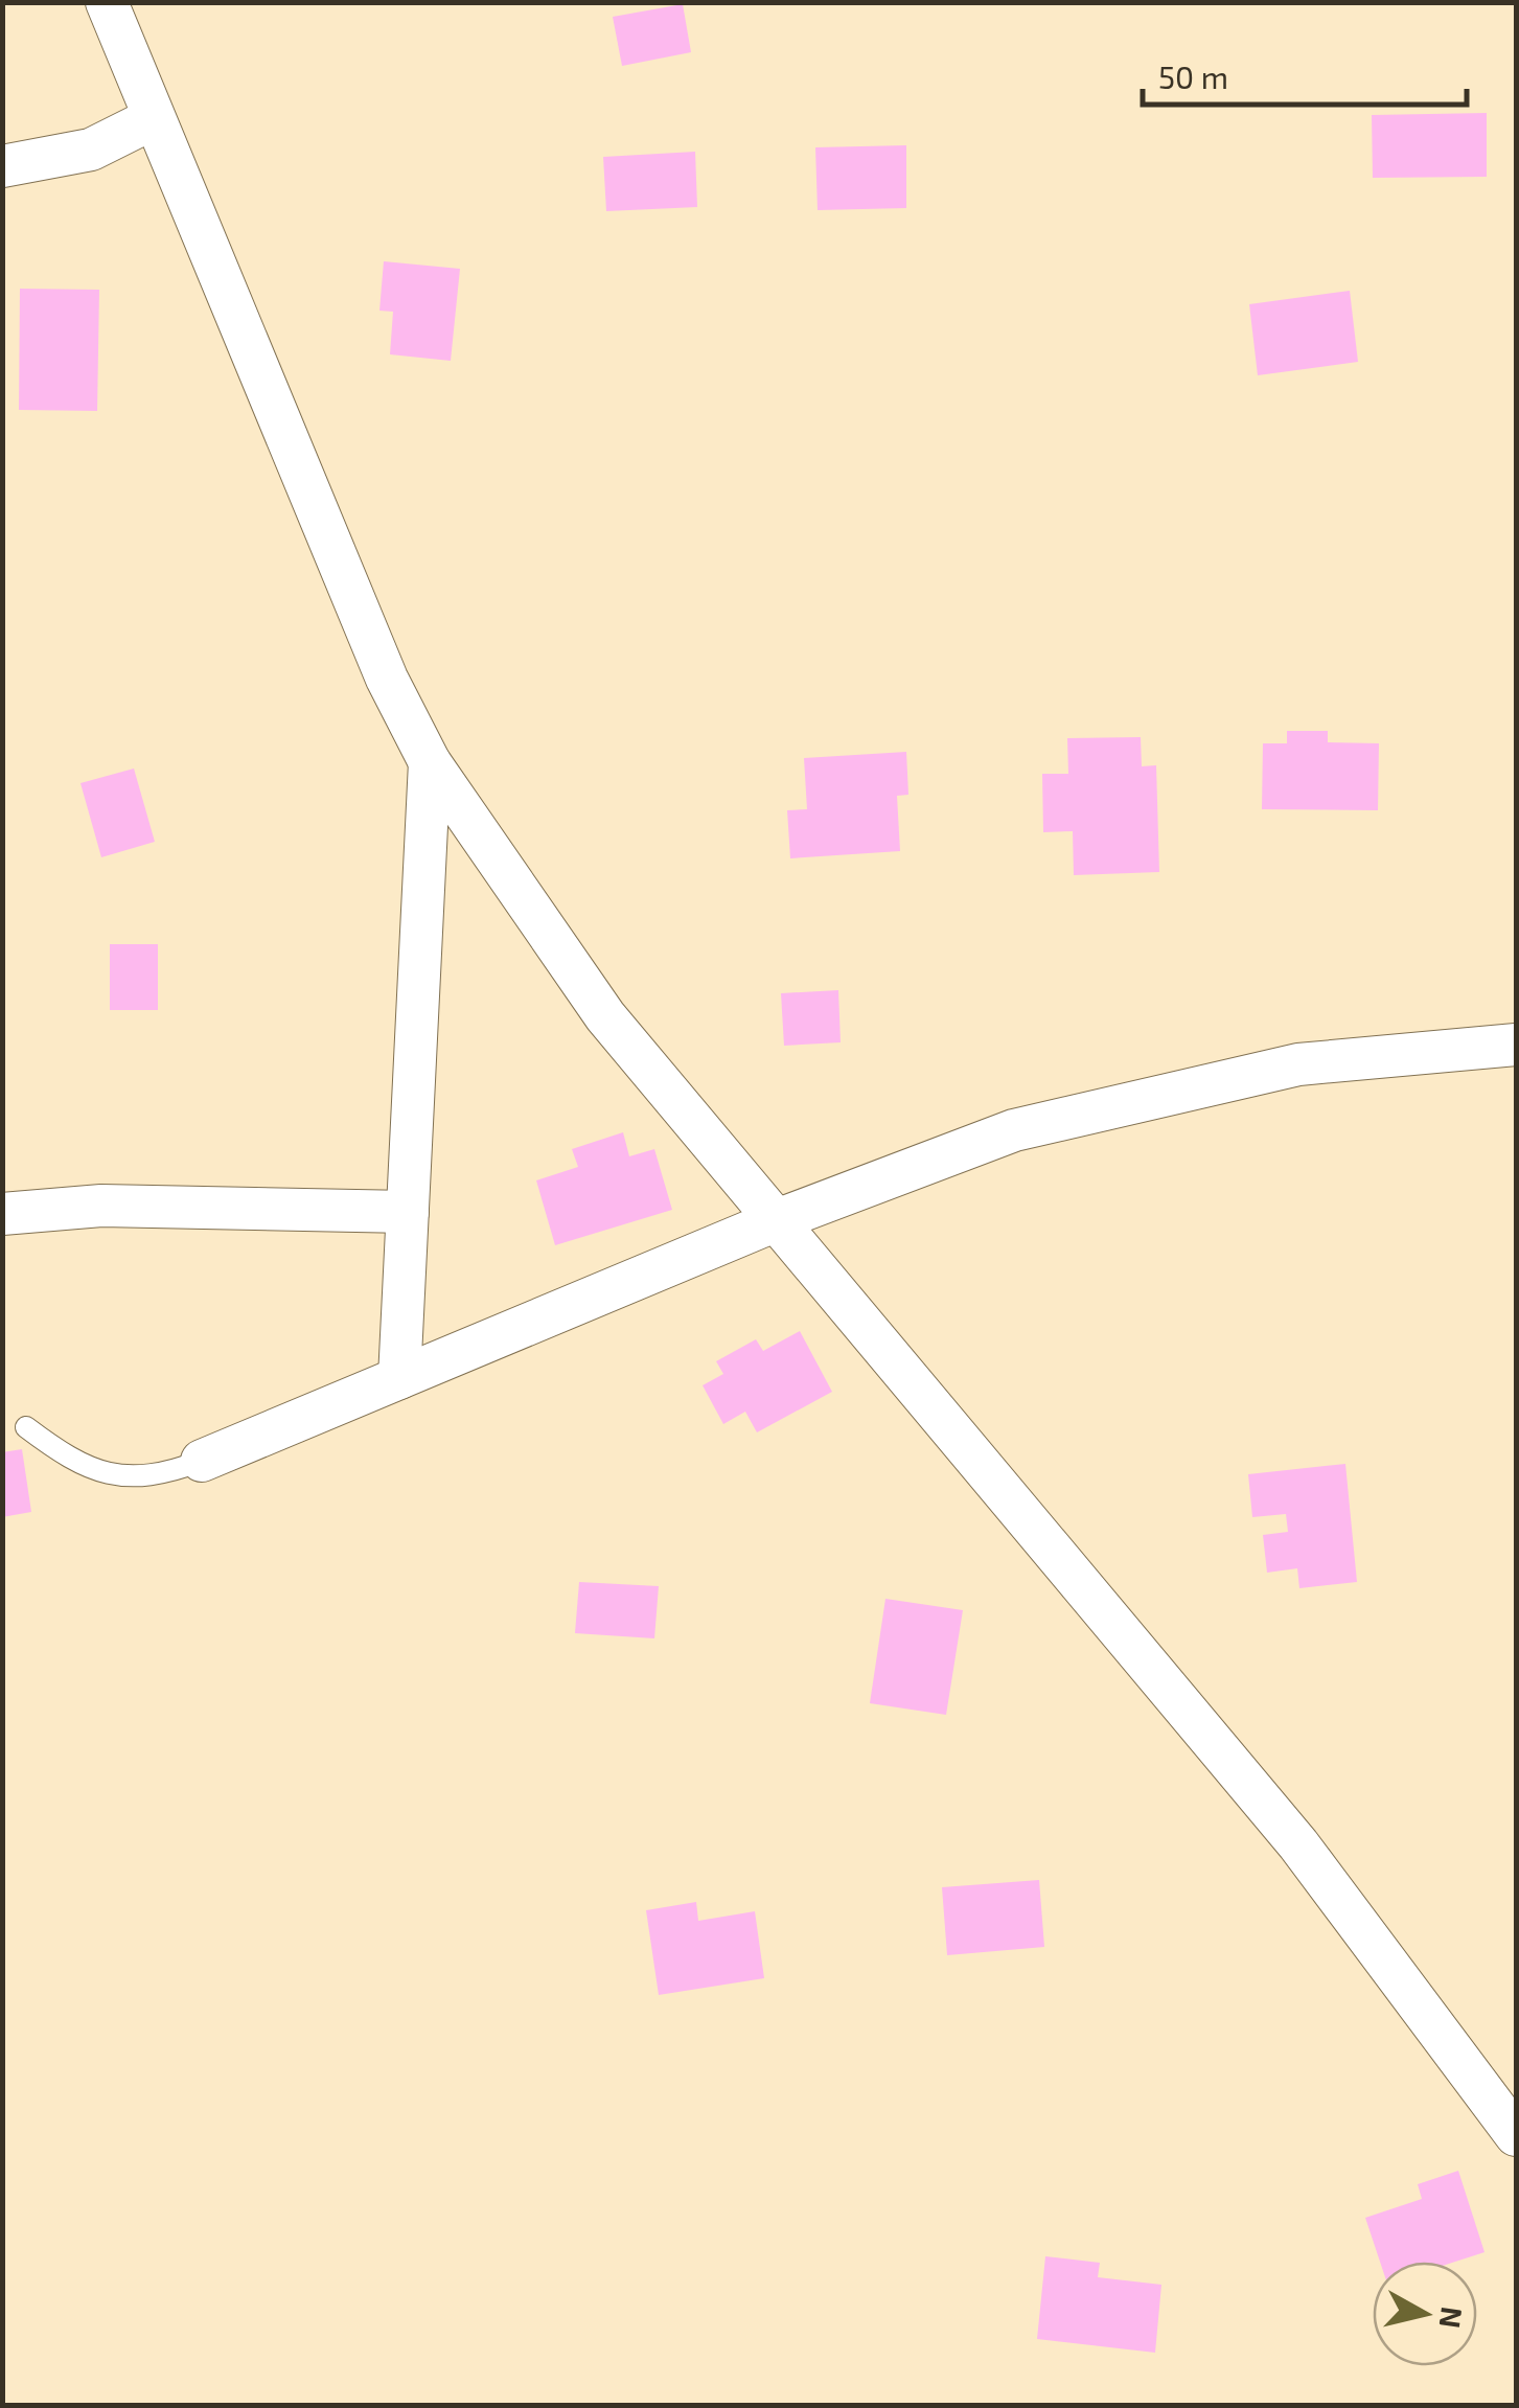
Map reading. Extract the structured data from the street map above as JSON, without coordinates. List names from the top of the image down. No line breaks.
{"scale_bar":"50 m","north":"right"}
